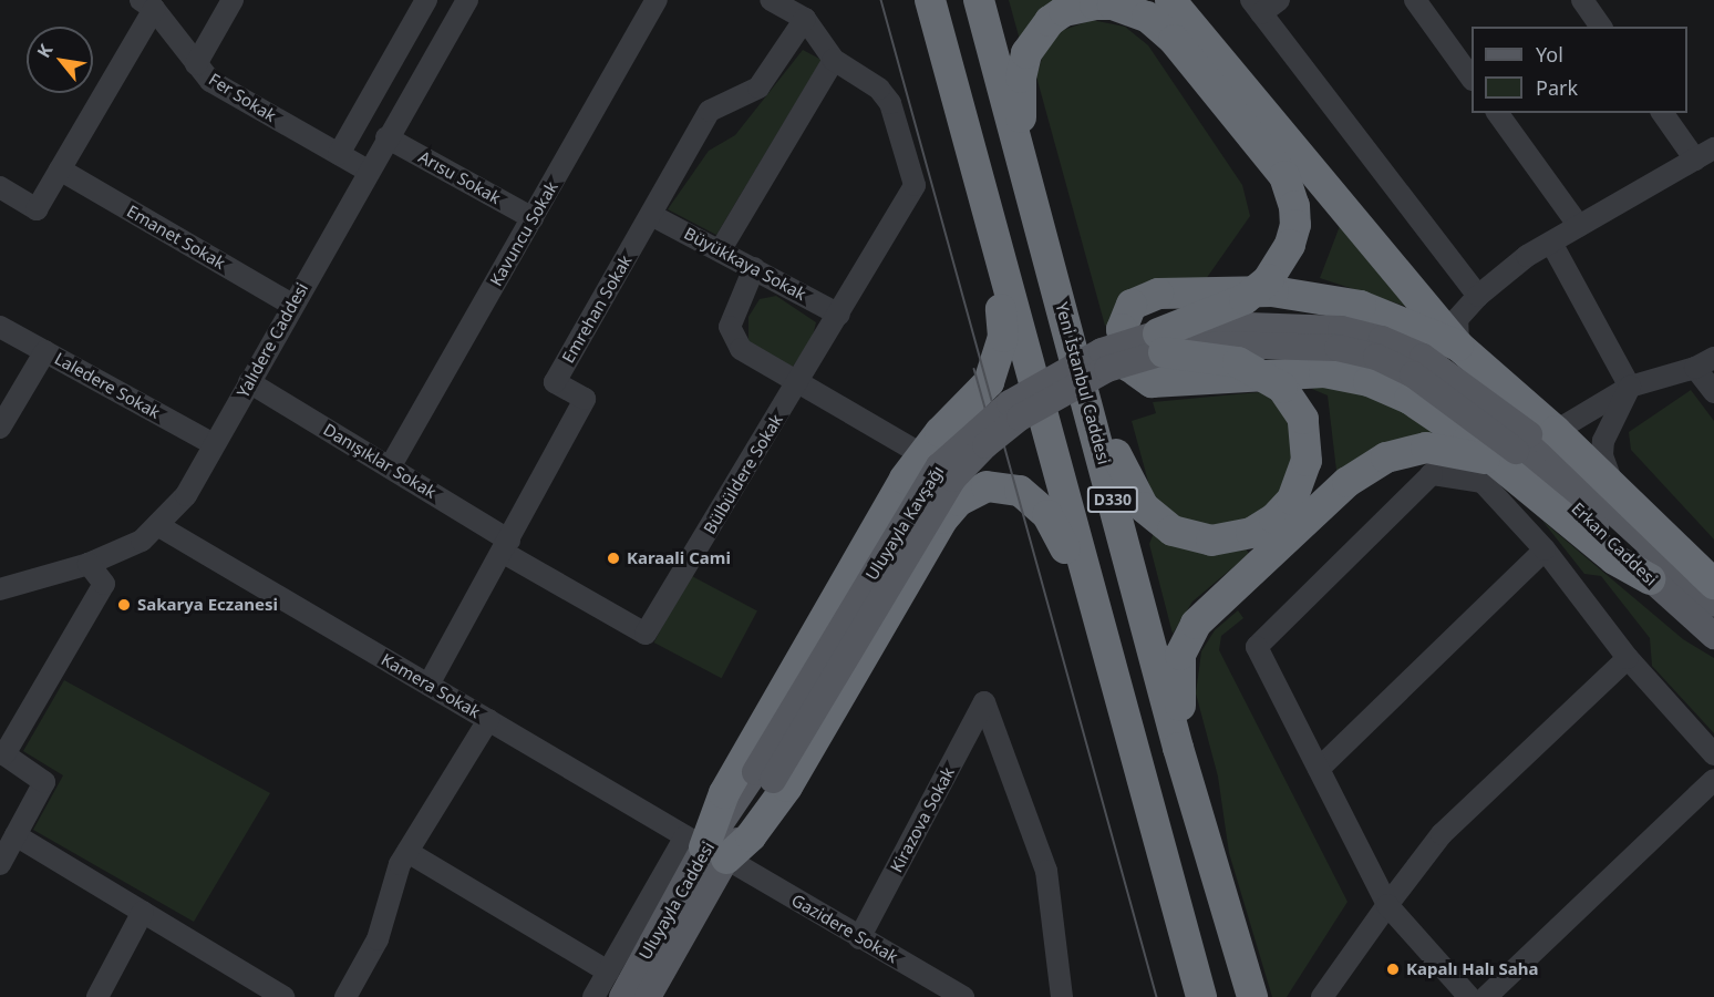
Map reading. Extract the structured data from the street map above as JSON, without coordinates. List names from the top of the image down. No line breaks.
{"streets":{"highway":["Yeni İstanbul Caddesi","D330"],"main road":["Uluyayla Kavşağı","Erkan Caddesi","Uluyayla Caddesi"],"street":["Fer Sokak","Arısu Sokak","Kavuncu Sokak","Emanet Sokak","Büyükkaya Sokak","Emrehan Sokak","Yalıdere Caddesi","Laledere Sokak","Danışıklar Sokak","Bülbüldere Sokak","Kamera Sokak","Kirazova Sokak","Gazidere Sokak"]},"crossings":[["Fer Sokak","Yalıdere Caddesi"],["Arısu Sokak","Kavuncu Sokak"],["Arısu Sokak","Yalıdere Caddesi"],["Kavuncu Sokak","Danışıklar Sokak"],["Emanet Sokak","Yalıdere Caddesi"],["Büyükkaya Sokak","Emrehan Sokak"],["Büyükkaya Sokak","Bülbüldere Sokak"],["Emrehan Sokak","Danışıklar Sokak"],["Emrehan Sokak","Kamera Sokak"],["Yalıdere Caddesi","Laledere Sokak"],["Yalıdere Caddesi","Danışıklar Sokak"],["Yalıdere Caddesi","Kamera Sokak"],["Danışıklar Sokak","Bülbüldere Sokak"],["Uluyayla Kavşağı","Erkan Caddesi"],["Uluyayla Kavşağı","Uluyayla Caddesi"],["Kamera Sokak","Uluyayla Caddesi"],["Kamera Sokak","Gazidere Sokak"],["Kirazova Sokak","Gazidere Sokak"],["Uluyayla Caddesi","Gazidere Sokak"]],"places":["Karaali Cami","Sakarya Eczanesi","Kapalı Halı Saha"],"legend":["Yol","Park"],"north":"top left"}
